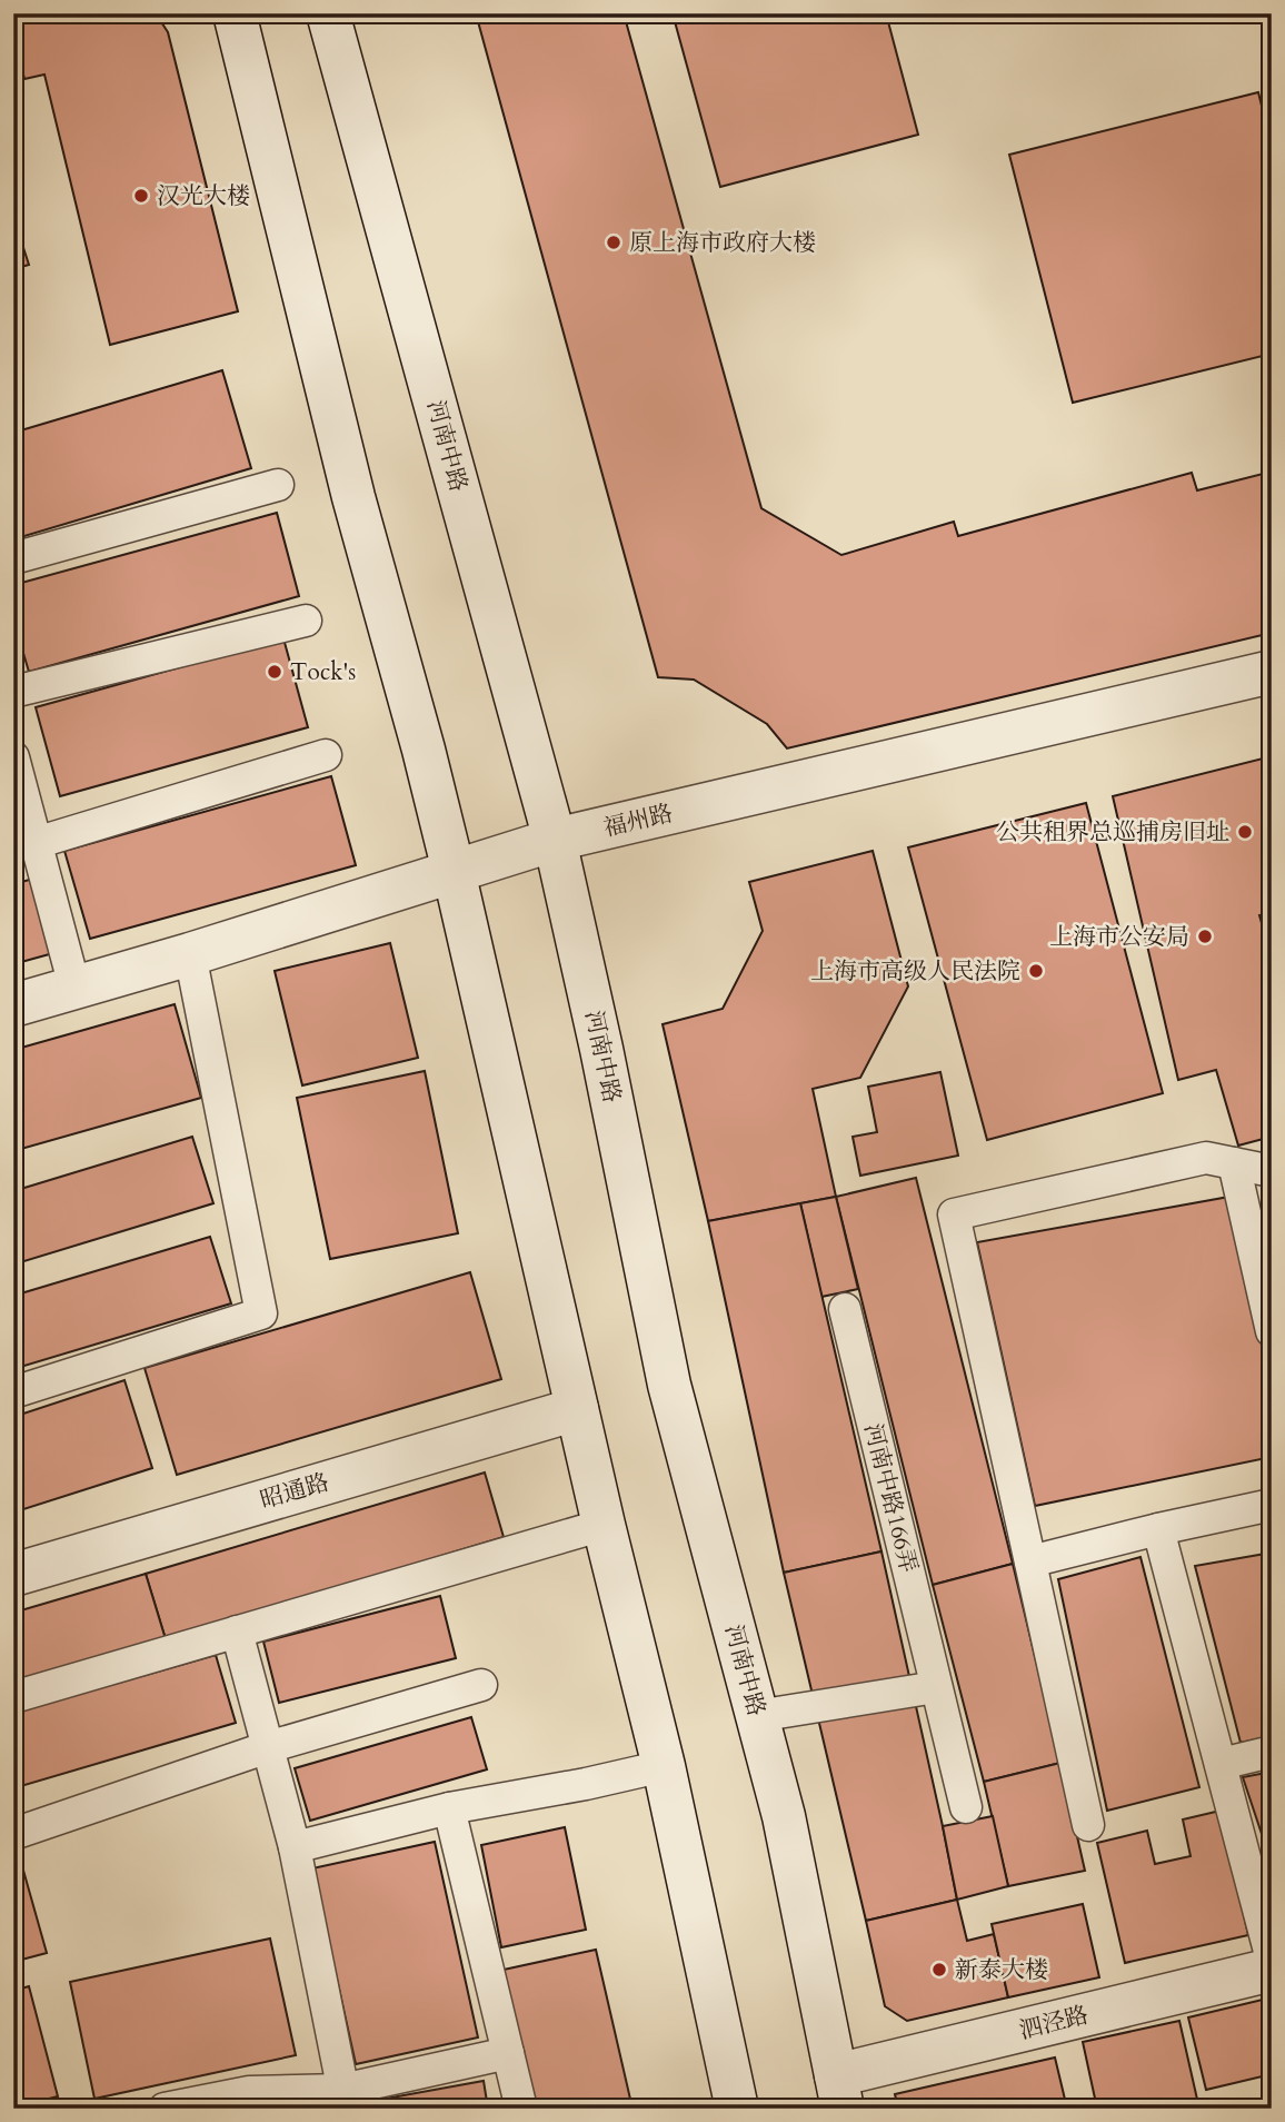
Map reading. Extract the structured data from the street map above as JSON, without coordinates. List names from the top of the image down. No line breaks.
{"streets":{"main road":["河南中路","福州路","昭通路","泗泾路"],"lane":["河南中路166弄"]},"crossings":[["河南中路","福州路"],["河南中路","泗泾路"]],"places":["汉光大楼","原上海市政府大楼","Tock's","公共租界总巡捕房旧址","上海市公安局","上海市高级人民法院","新泰大楼"]}
